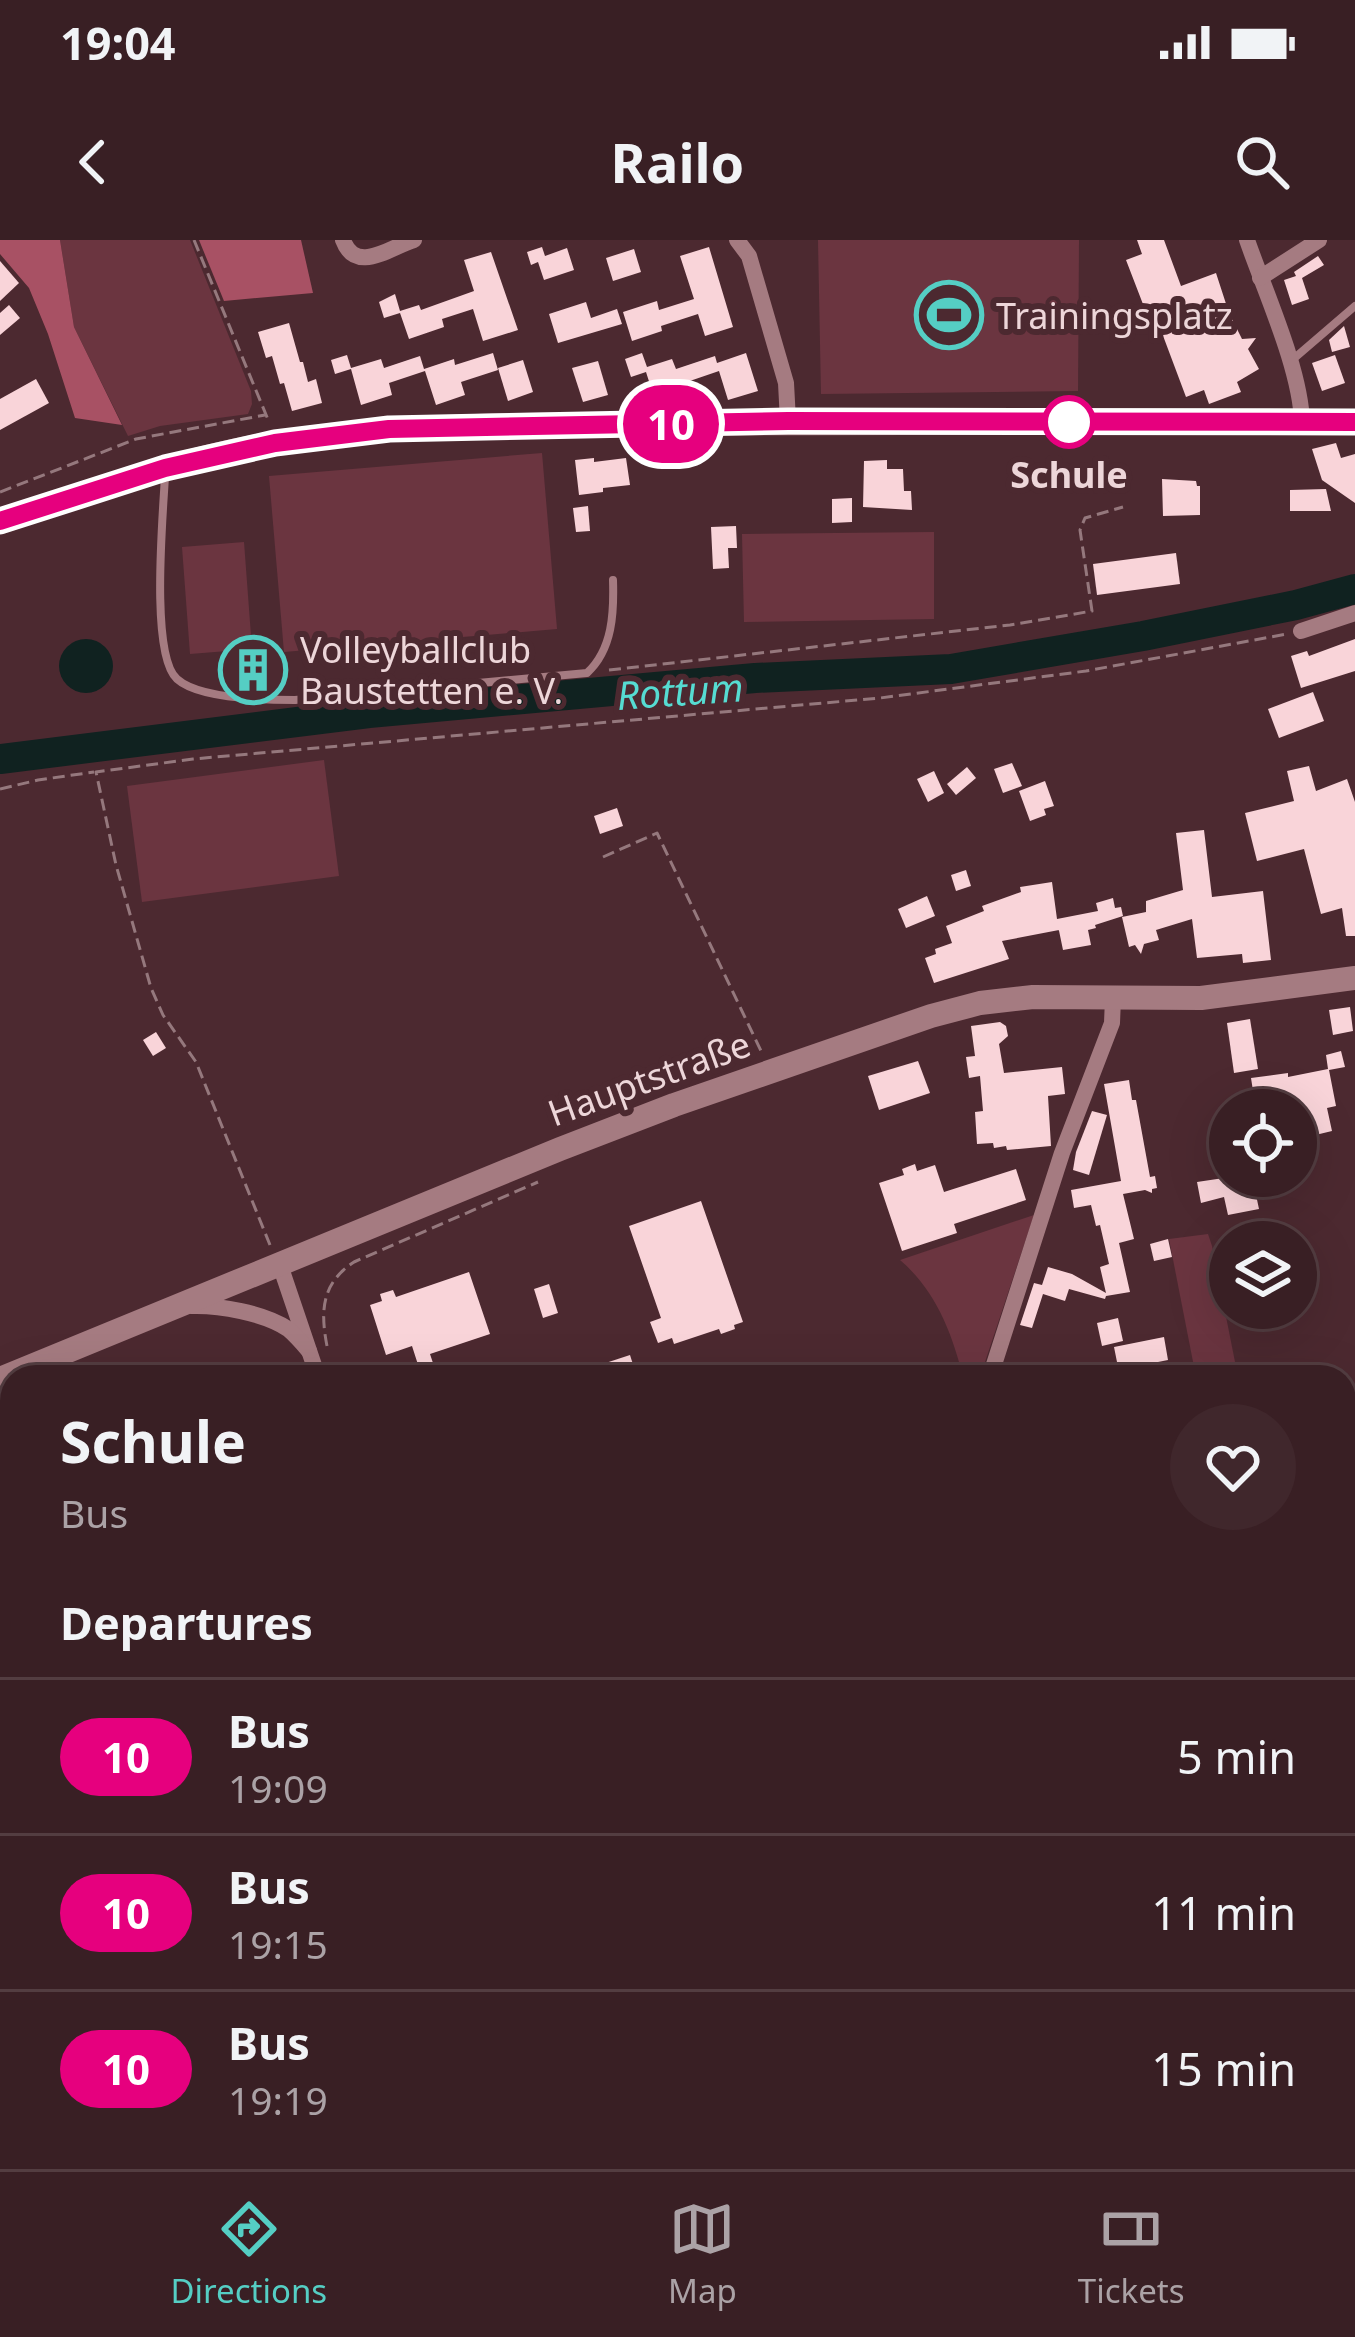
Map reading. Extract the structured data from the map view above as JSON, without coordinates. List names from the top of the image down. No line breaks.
{"streets":{"main road":["Hauptstraße"]},"water":["Rottum"],"places":{"sports":["Trainingsplatz"],"other":["Schule"],"building":["Volleyballclub Baustetten e. V."]},"lines":["bus line 10"],"page":{"status":"19:04","header":"Railo","on_map":"10","heading":[["Schule","Bus"],"Departures"],"list":[{"mark":"10","name":"Bus","note":"19:09","value":"5 min"},{"mark":"10","name":"Bus","note":"19:15","value":"11 min"},{"mark":"10","name":"Bus","note":"19:19","value":"15 min"}],"tabs":["Directions","Map","Tickets"]}}
